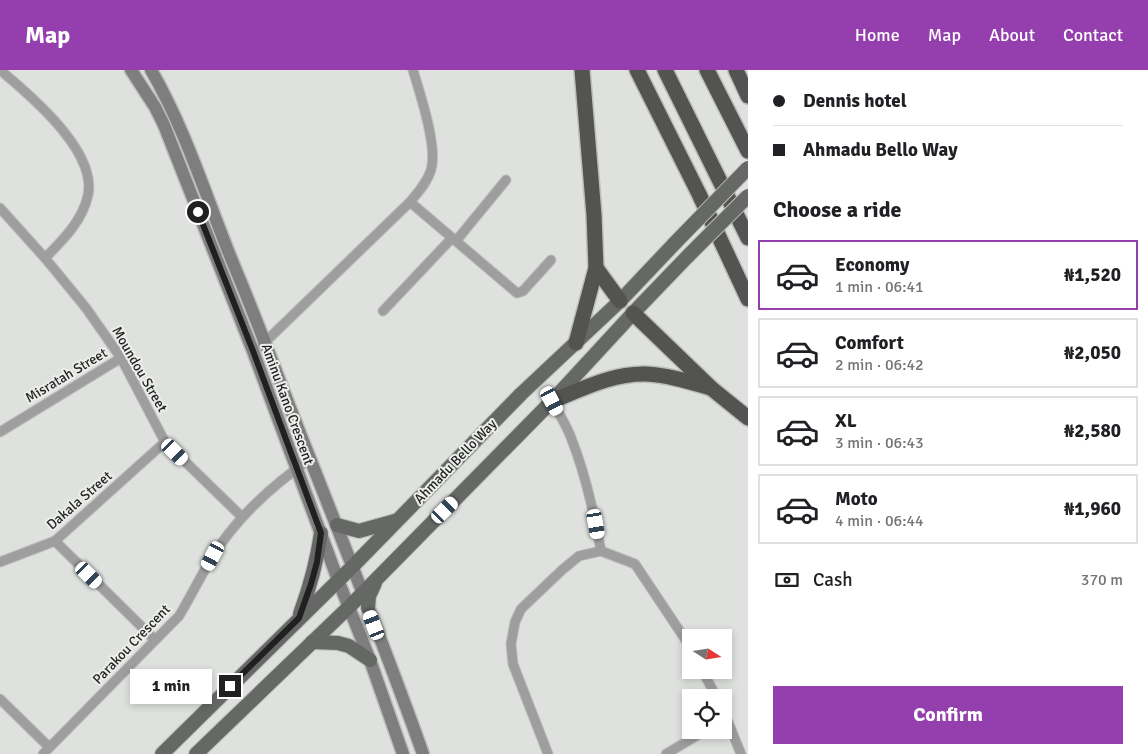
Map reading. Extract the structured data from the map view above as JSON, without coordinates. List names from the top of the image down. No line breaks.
{"streets":{"main road":["Ahmadu Bello Way"],"street":["Moundou Street","Misratah Street","Aminu Kano Crescent","Dakala Street","Parakou Crescent"]},"crossings":[["Moundou Street","Misratah Street"],["Moundou Street","Dakala Street"],["Moundou Street","Parakou Crescent"],["Aminu Kano Crescent","Ahmadu Bello Way"],["Aminu Kano Crescent","Parakou Crescent"]],"north":"right","page":{"header":"Map","nav":["Home","Map","About","Contact"],"banner":["Dennis hotel","Ahmadu Bello Way"],"heading":"Choose a ride","list":[{"name":"Economy","note":"1 min · 06:41","value":"₦1,520"},{"name":"Comfort","note":"2 min · 06:42","value":"₦2,050"},{"name":"XL","note":"3 min · 06:43","value":"₦2,580"},{"name":"Moto","note":"4 min · 06:44","value":"₦1,960"}],"pay":["Cash","370 m"],"bubble":"1 min","buttons":"Confirm"}}
